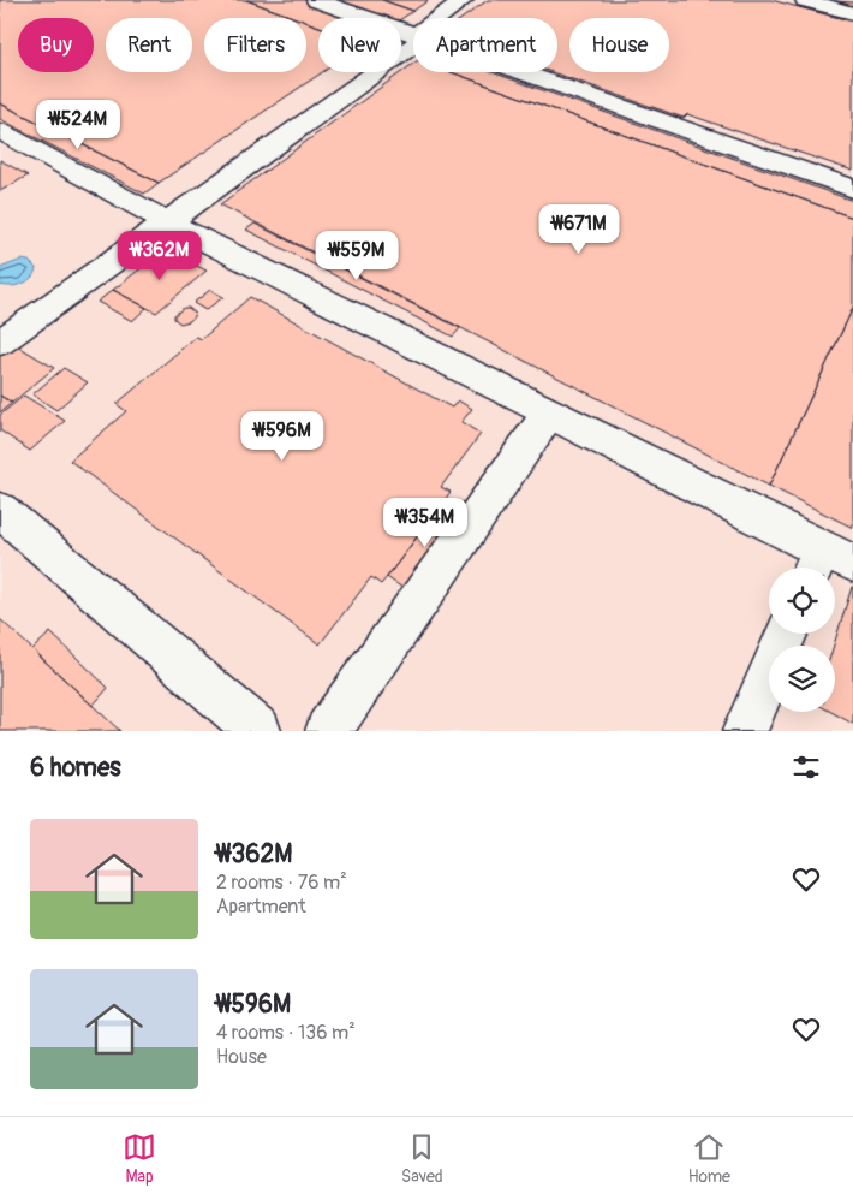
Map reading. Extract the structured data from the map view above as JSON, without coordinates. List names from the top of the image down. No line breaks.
{"page":{"chip":["Buy","Rent","Filters","New","Apartment","House"],"price":["₩524M","₩671M","₩362M","₩559M","₩596M","₩354M"],"heading":"6 homes","list":[{"name":"₩362M","note":"2 rooms · 76 m² · Apartment"},{"name":"₩596M","note":"4 rooms · 136 m² · House"}],"tabs":["Map","Saved","Home"]}}
